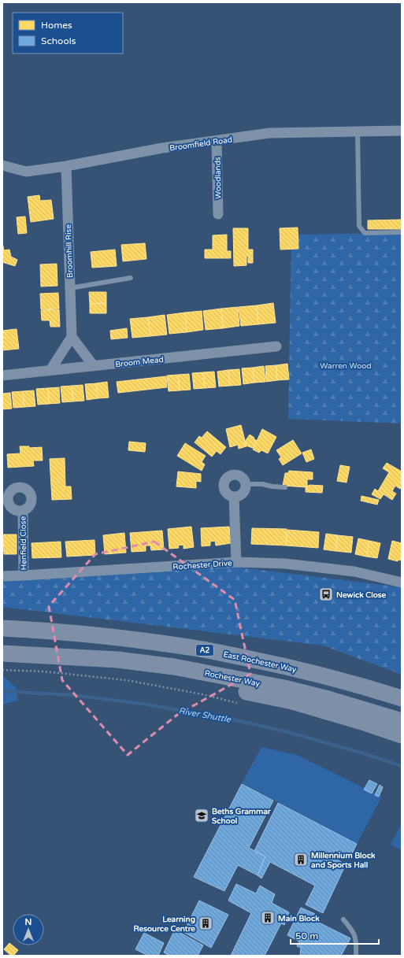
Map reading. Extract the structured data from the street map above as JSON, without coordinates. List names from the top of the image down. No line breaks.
{"streets":{"highway":["A2","East Rochester Way","Rochester Way"],"street":["Broomfield Road","Woodlands","Broomhill Rise","Broom Mead","Henfield Close","Rochester Drive"]},"crossings":[["Broomfield Road","Woodlands"],["Broomfield Road","Broomhill Rise"],["Henfield Close","Rochester Drive"]],"water":["River Shuttle"],"parks":["Warren Wood"],"places":{"bus stop":["Newick Close"],"school or university":["Beths Grammar School"],"building":["Millennium Block and Sports Hall","Main Block","Learning Resource Centre"]},"legend":["Homes","Schools"],"scale_bar":"50 m","north":"top"}
